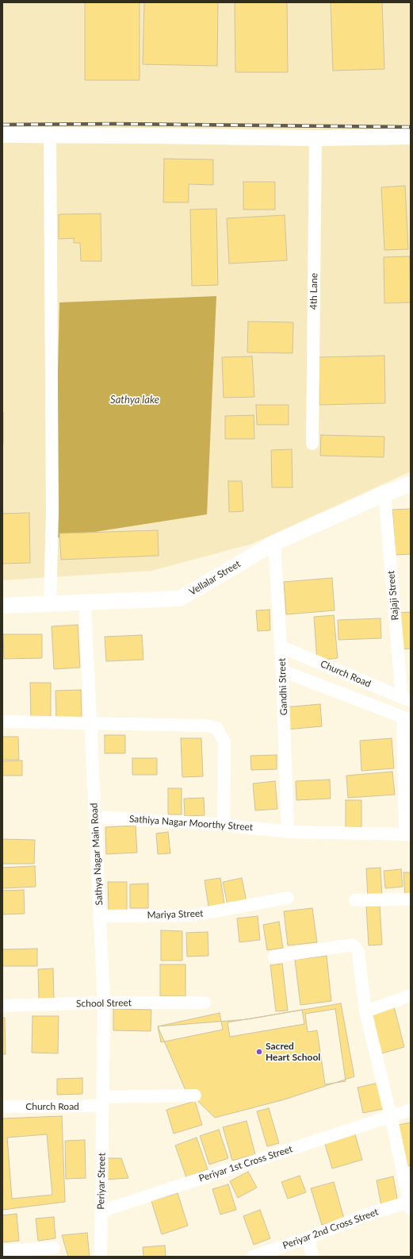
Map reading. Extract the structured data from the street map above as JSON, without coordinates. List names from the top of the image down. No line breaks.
{"streets":{"street":["4th Lane","Vellalar Street","Rajaji Street","Church Road","Gandhi Street","Sathiya Nagar Moorthy Street","Sathya Nagar Main Road","Mariya Street","School Street","Periyar 1st Cross Street","Periyar Street","Periyar 2nd Cross Street"]},"crossings":[["Vellalar Street","Rajaji Street"],["Vellalar Street","Gandhi Street"],["Vellalar Street","Sathya Nagar Main Road"],["Rajaji Street","Church Road"],["Church Road","Gandhi Street"],["Church Road","Sathya Nagar Main Road"],["Church Road","Periyar Street"],["Gandhi Street","Sathiya Nagar Moorthy Street"],["Sathiya Nagar Moorthy Street","Sathya Nagar Main Road"],["Sathya Nagar Main Road","Mariya Street"],["Sathya Nagar Main Road","School Street"],["Sathya Nagar Main Road","Periyar Street"],["Periyar 1st Cross Street","Periyar Street"]],"water":["Sathya lake"],"places":["Sacred Heart School"]}
